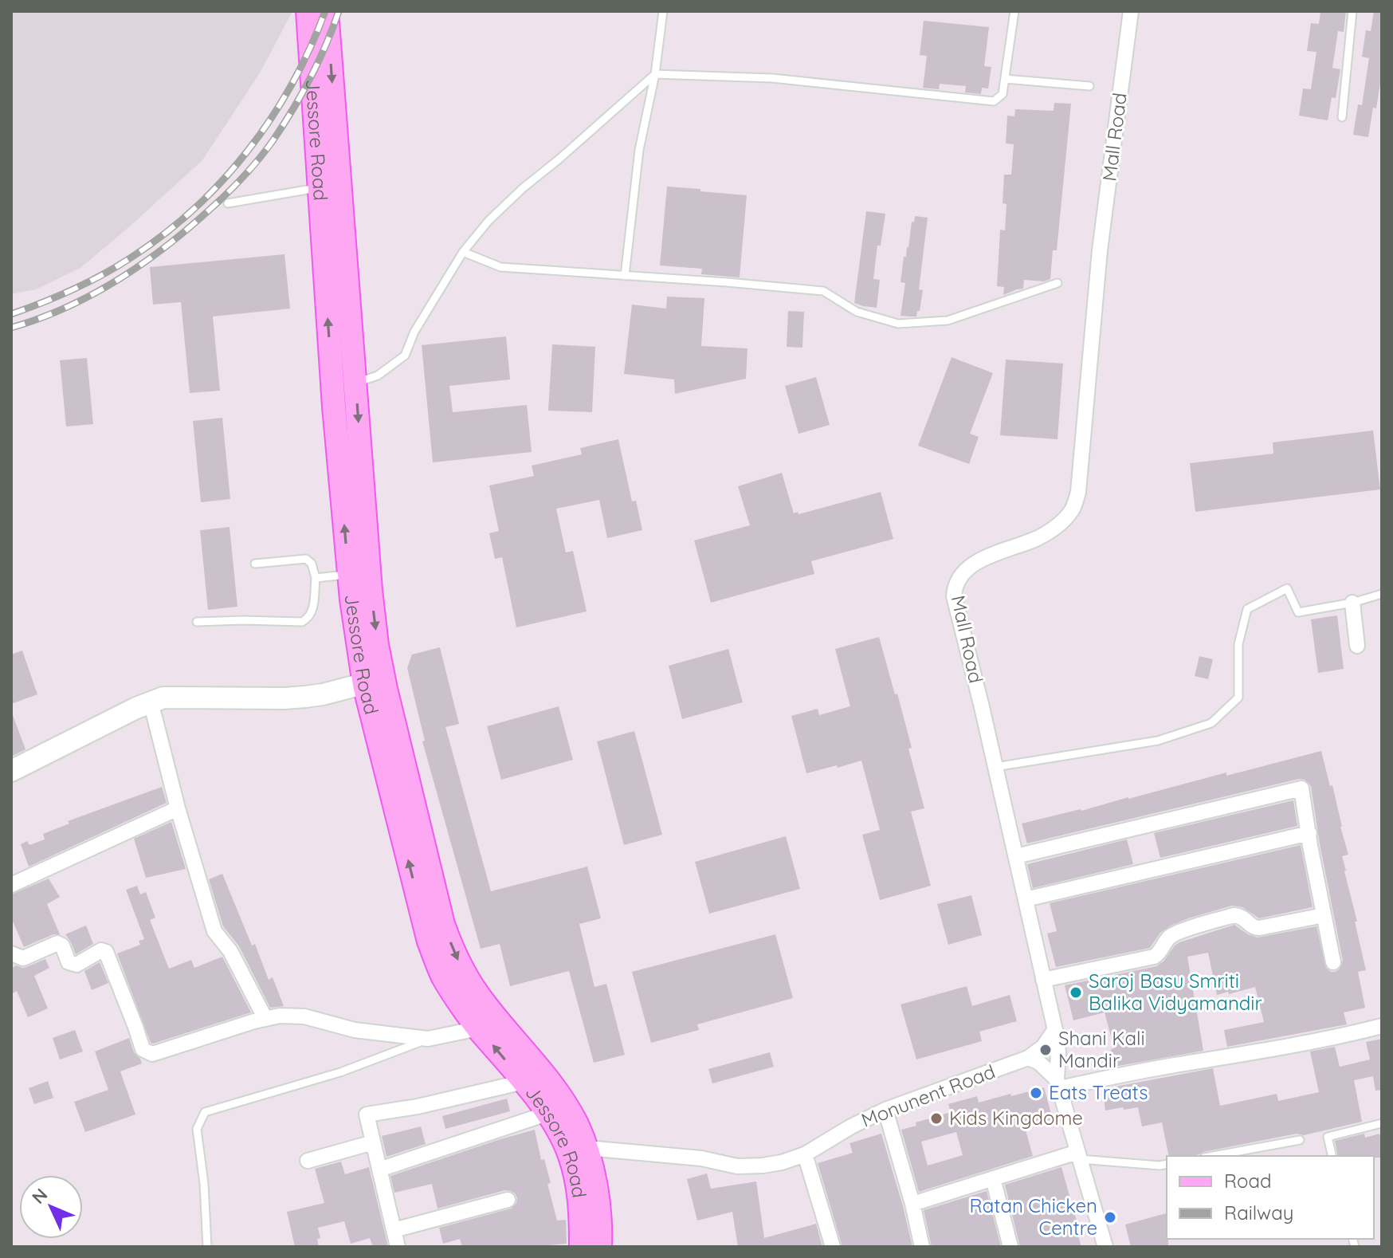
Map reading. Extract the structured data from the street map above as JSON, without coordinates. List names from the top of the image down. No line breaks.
{"streets":{"main road":["Jessore Road"],"street":["Mall Road","Monunent Road"]},"crossings":[["Mall Road","Monunent Road"],["Jessore Road","Monunent Road"]],"places":["Saroj Basu Smriti Balika Vidyamandir","Shani Kali Mandir","Eats Treats","Kids Kingdome","Ratan Chicken Centre"],"legend":["Road","Railway"],"north":"top left"}
